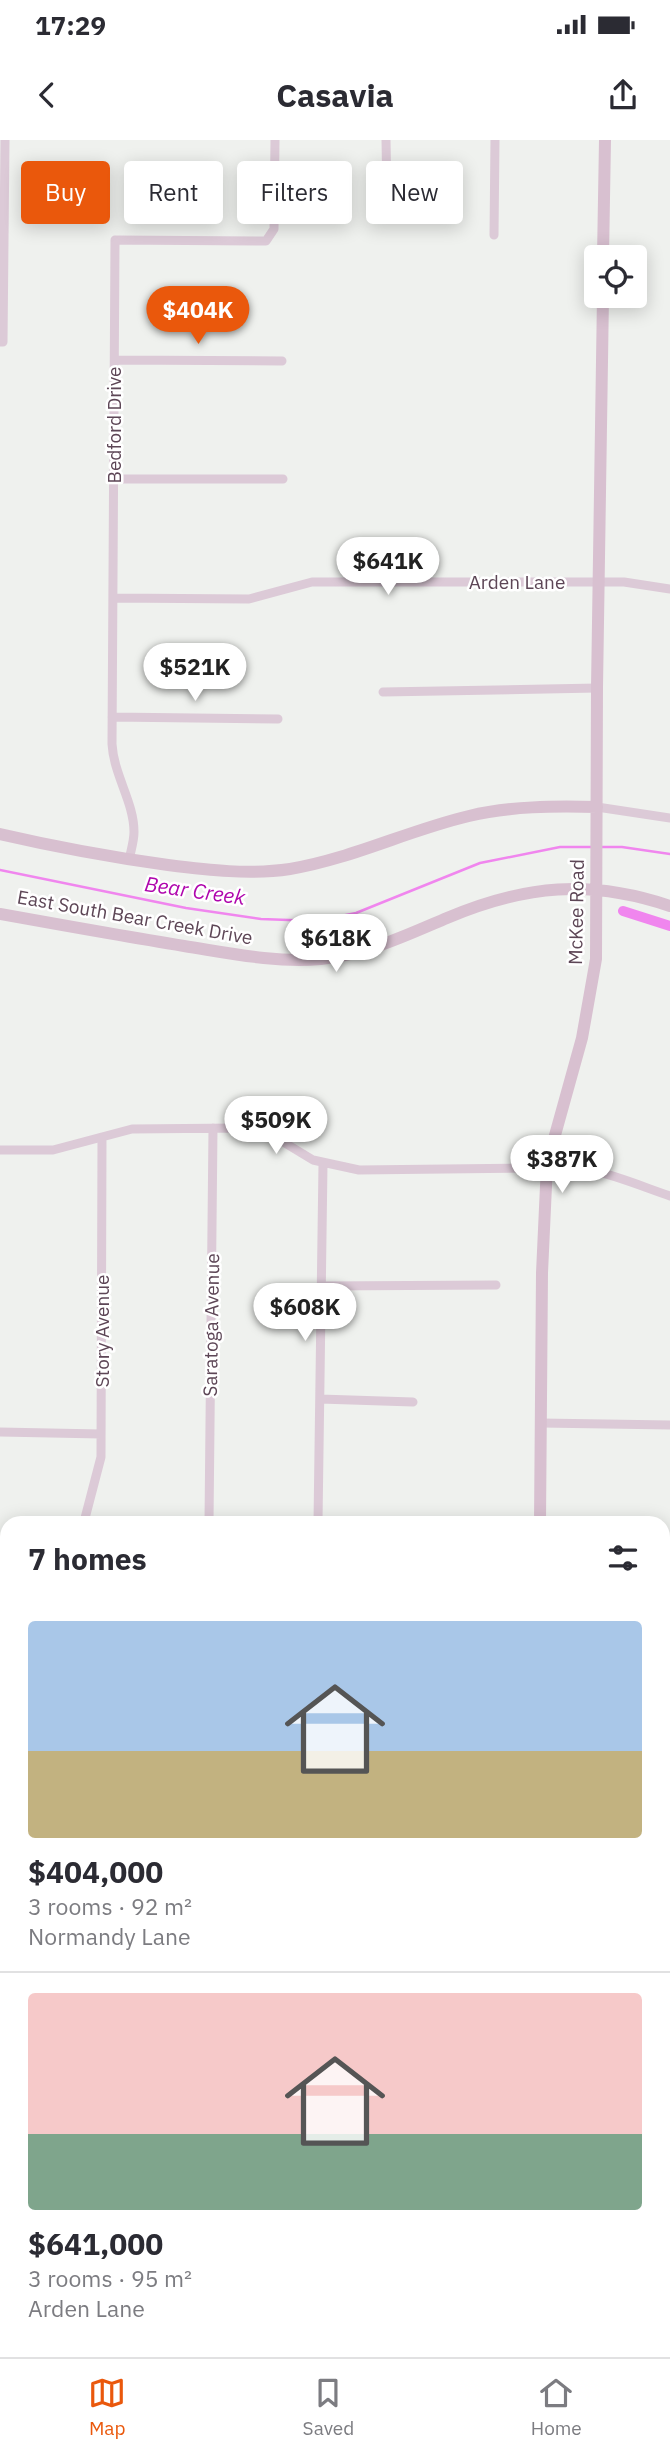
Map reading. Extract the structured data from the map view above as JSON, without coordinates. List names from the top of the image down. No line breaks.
{"streets":{"street":["Bedford Drive","Arden Lane","McKee Road","East South Bear Creek Drive","Saratoga Avenue","Story Avenue"]},"crossings":[["Bedford Drive","Arden Lane"],["Arden Lane","McKee Road"],["McKee Road","East South Bear Creek Drive"]],"water":["Bear Creek"],"page":{"status":"17:29","header":"Casavia","chip":["Buy","Rent","Filters","New"],"price":["$404K","$641K","$521K","$618K","$509K","$387K","$608K"],"heading":"7 homes","list":[{"name":"$404,000","note":"3 rooms · 92 m² · Normandy Lane"},{"name":"$641,000","note":"3 rooms · 95 m² · Arden Lane"}],"tabs":["Map","Saved","Home"]}}
